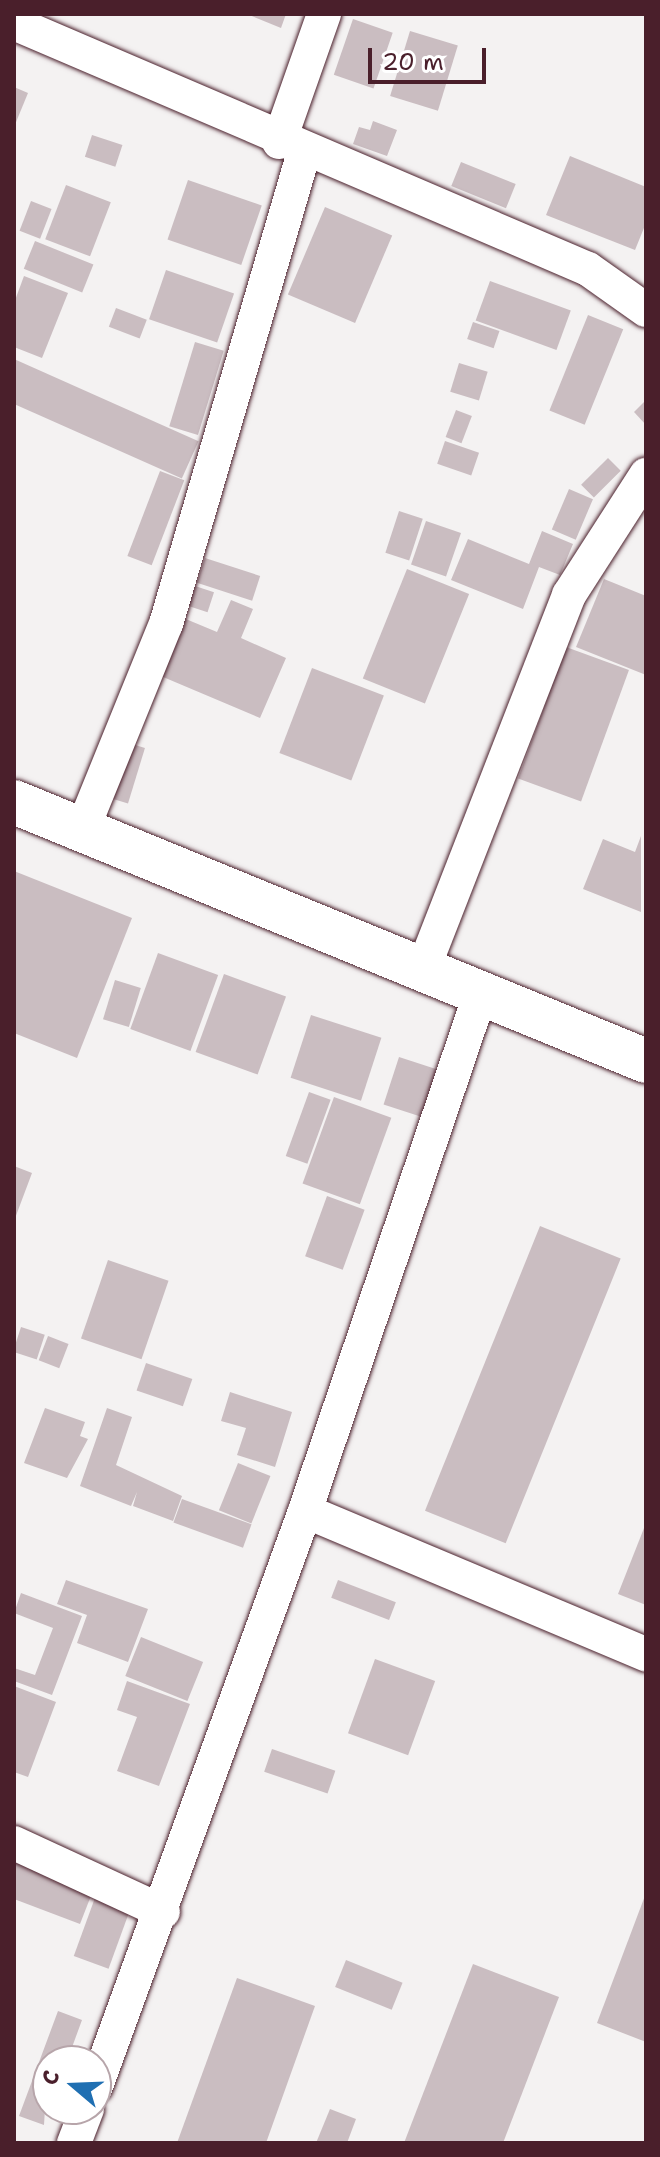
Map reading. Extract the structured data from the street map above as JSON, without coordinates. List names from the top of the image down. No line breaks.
{"scale_bar":"20 m","north":"left"}
